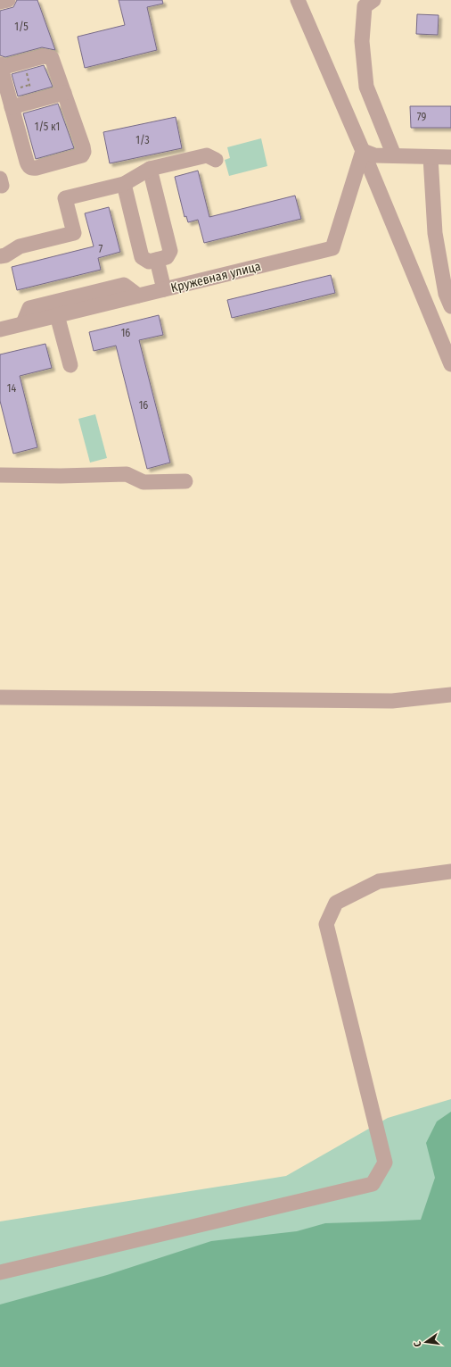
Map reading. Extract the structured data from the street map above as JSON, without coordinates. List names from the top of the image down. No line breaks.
{"streets":{"street":["Кружевная улица"]},"house_numbers":["1/5","79","1/5 к1","1/3","7","16","14","16"],"north":"left"}
